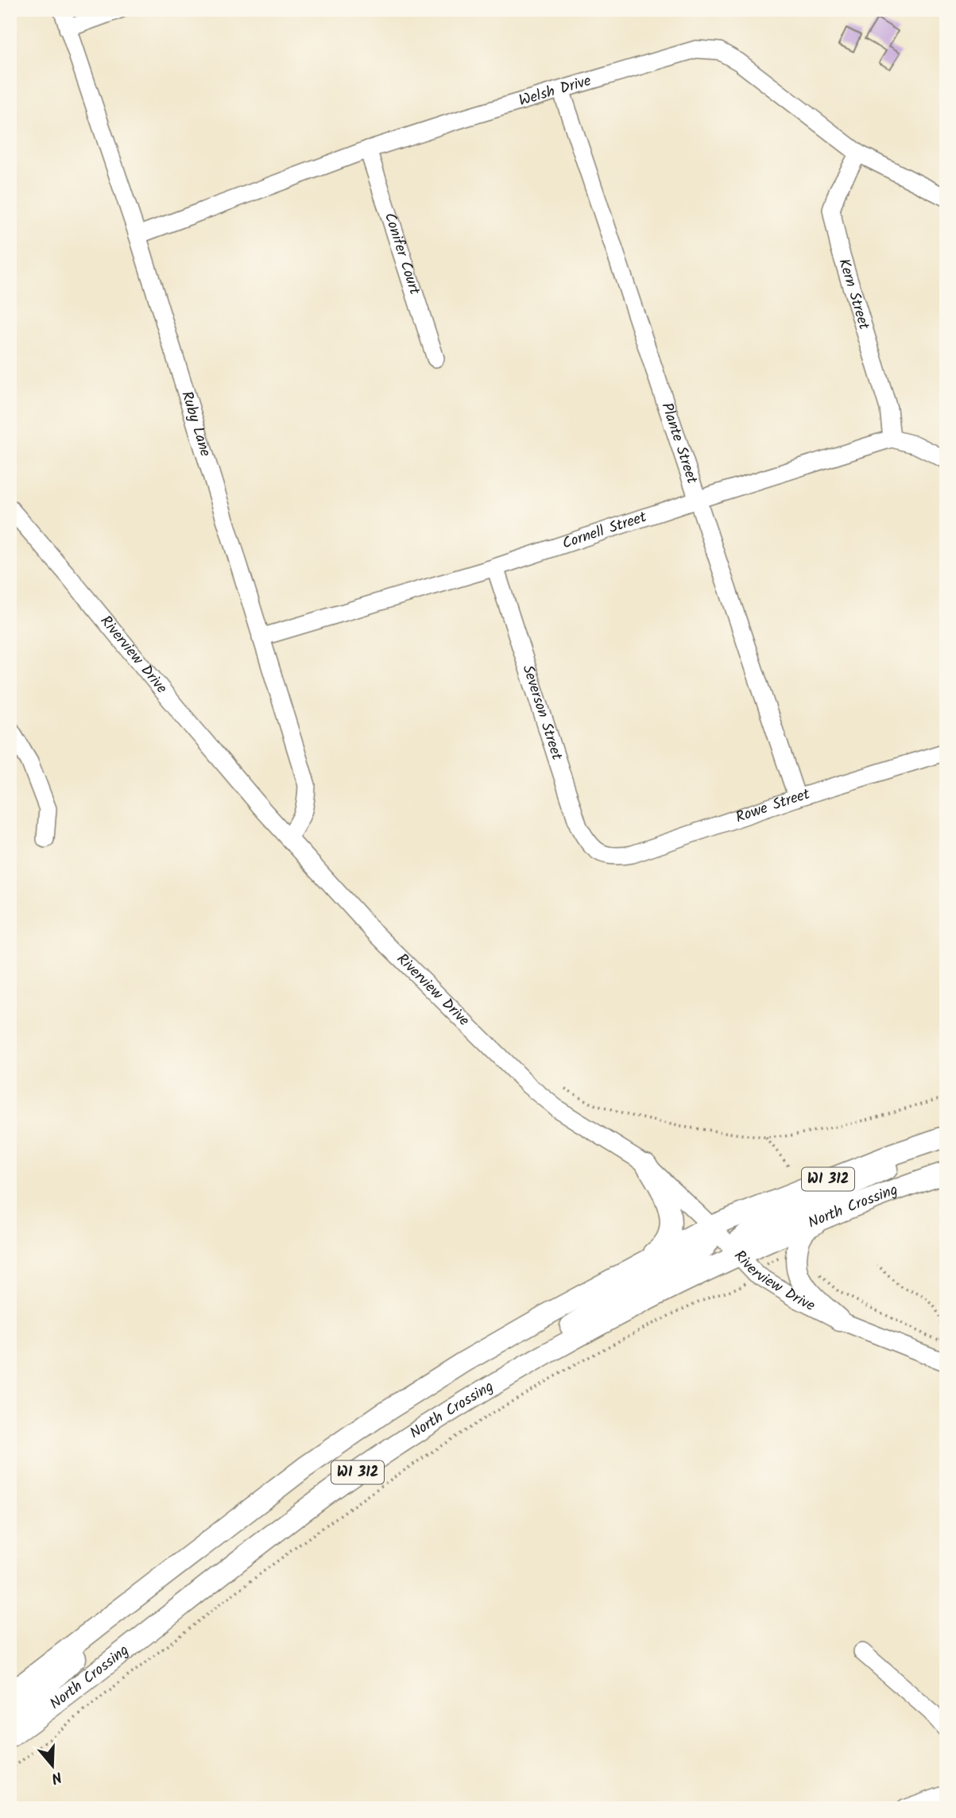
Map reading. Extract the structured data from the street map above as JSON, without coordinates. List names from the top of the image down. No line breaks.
{"streets":{"main road":["WI 312","North Crossing"],"street":["Welsh Drive","Conifer Court","Kern Street","Ruby Lane","Plante Street","Cornell Street","Riverview Drive","Severson Street","Rowe Street"]},"crossings":[["Welsh Drive","Conifer Court"],["Welsh Drive","Kern Street"],["Welsh Drive","Ruby Lane"],["Welsh Drive","Plante Street"],["Kern Street","Cornell Street"],["Ruby Lane","Cornell Street"],["Ruby Lane","Riverview Drive"],["Plante Street","Cornell Street"],["Plante Street","Rowe Street"],["Cornell Street","Severson Street"],["Riverview Drive","WI 312"],["Riverview Drive","North Crossing"],["Severson Street","Rowe Street"]],"north":"bottom"}
